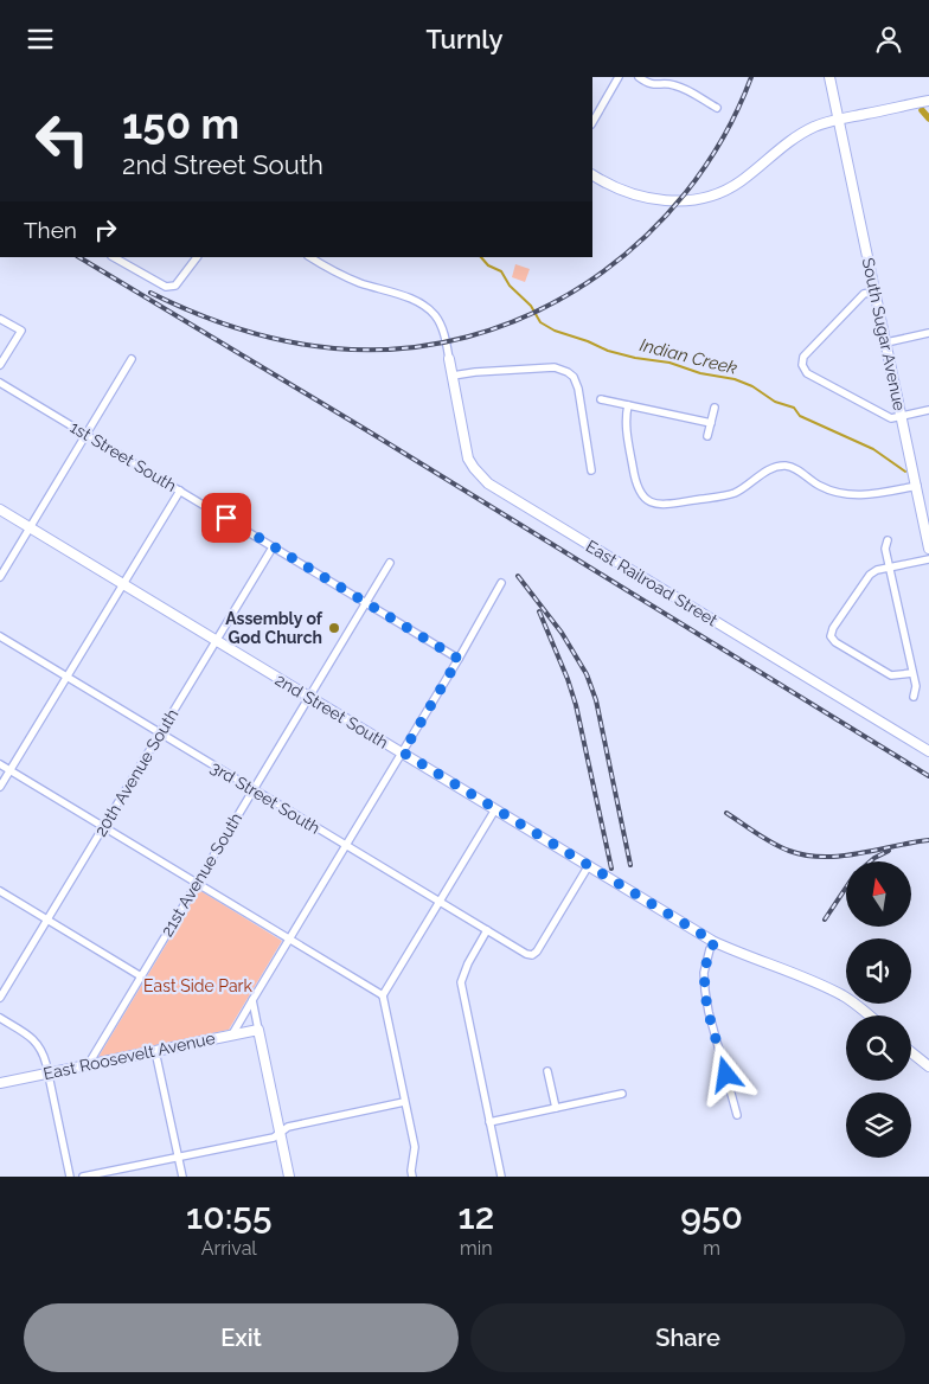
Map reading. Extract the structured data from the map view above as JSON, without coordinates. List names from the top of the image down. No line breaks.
{"streets":{"street":["South Sugar Avenue","1st Street South","East Railroad Street","2nd Street South","20th Avenue South","3rd Street South","21st Avenue South","East Roosevelt Avenue"]},"crossings":[["1st Street South","20th Avenue South"],["1st Street South","21st Avenue South"],["2nd Street South","20th Avenue South"],["2nd Street South","3rd Street South"],["2nd Street South","21st Avenue South"],["20th Avenue South","3rd Street South"],["3rd Street South","21st Avenue South"],["21st Avenue South","East Roosevelt Avenue"]],"water":["Indian Creek"],"parks":["East Side Park"],"places":["Assembly of God Church"],"north":"top","page":{"header":"Turnly","turn":["150 m","2nd Street South"],"then":"Then","eta":["10:55","Arrival","12","min","950","m"],"buttons":["Exit","Share"]}}
